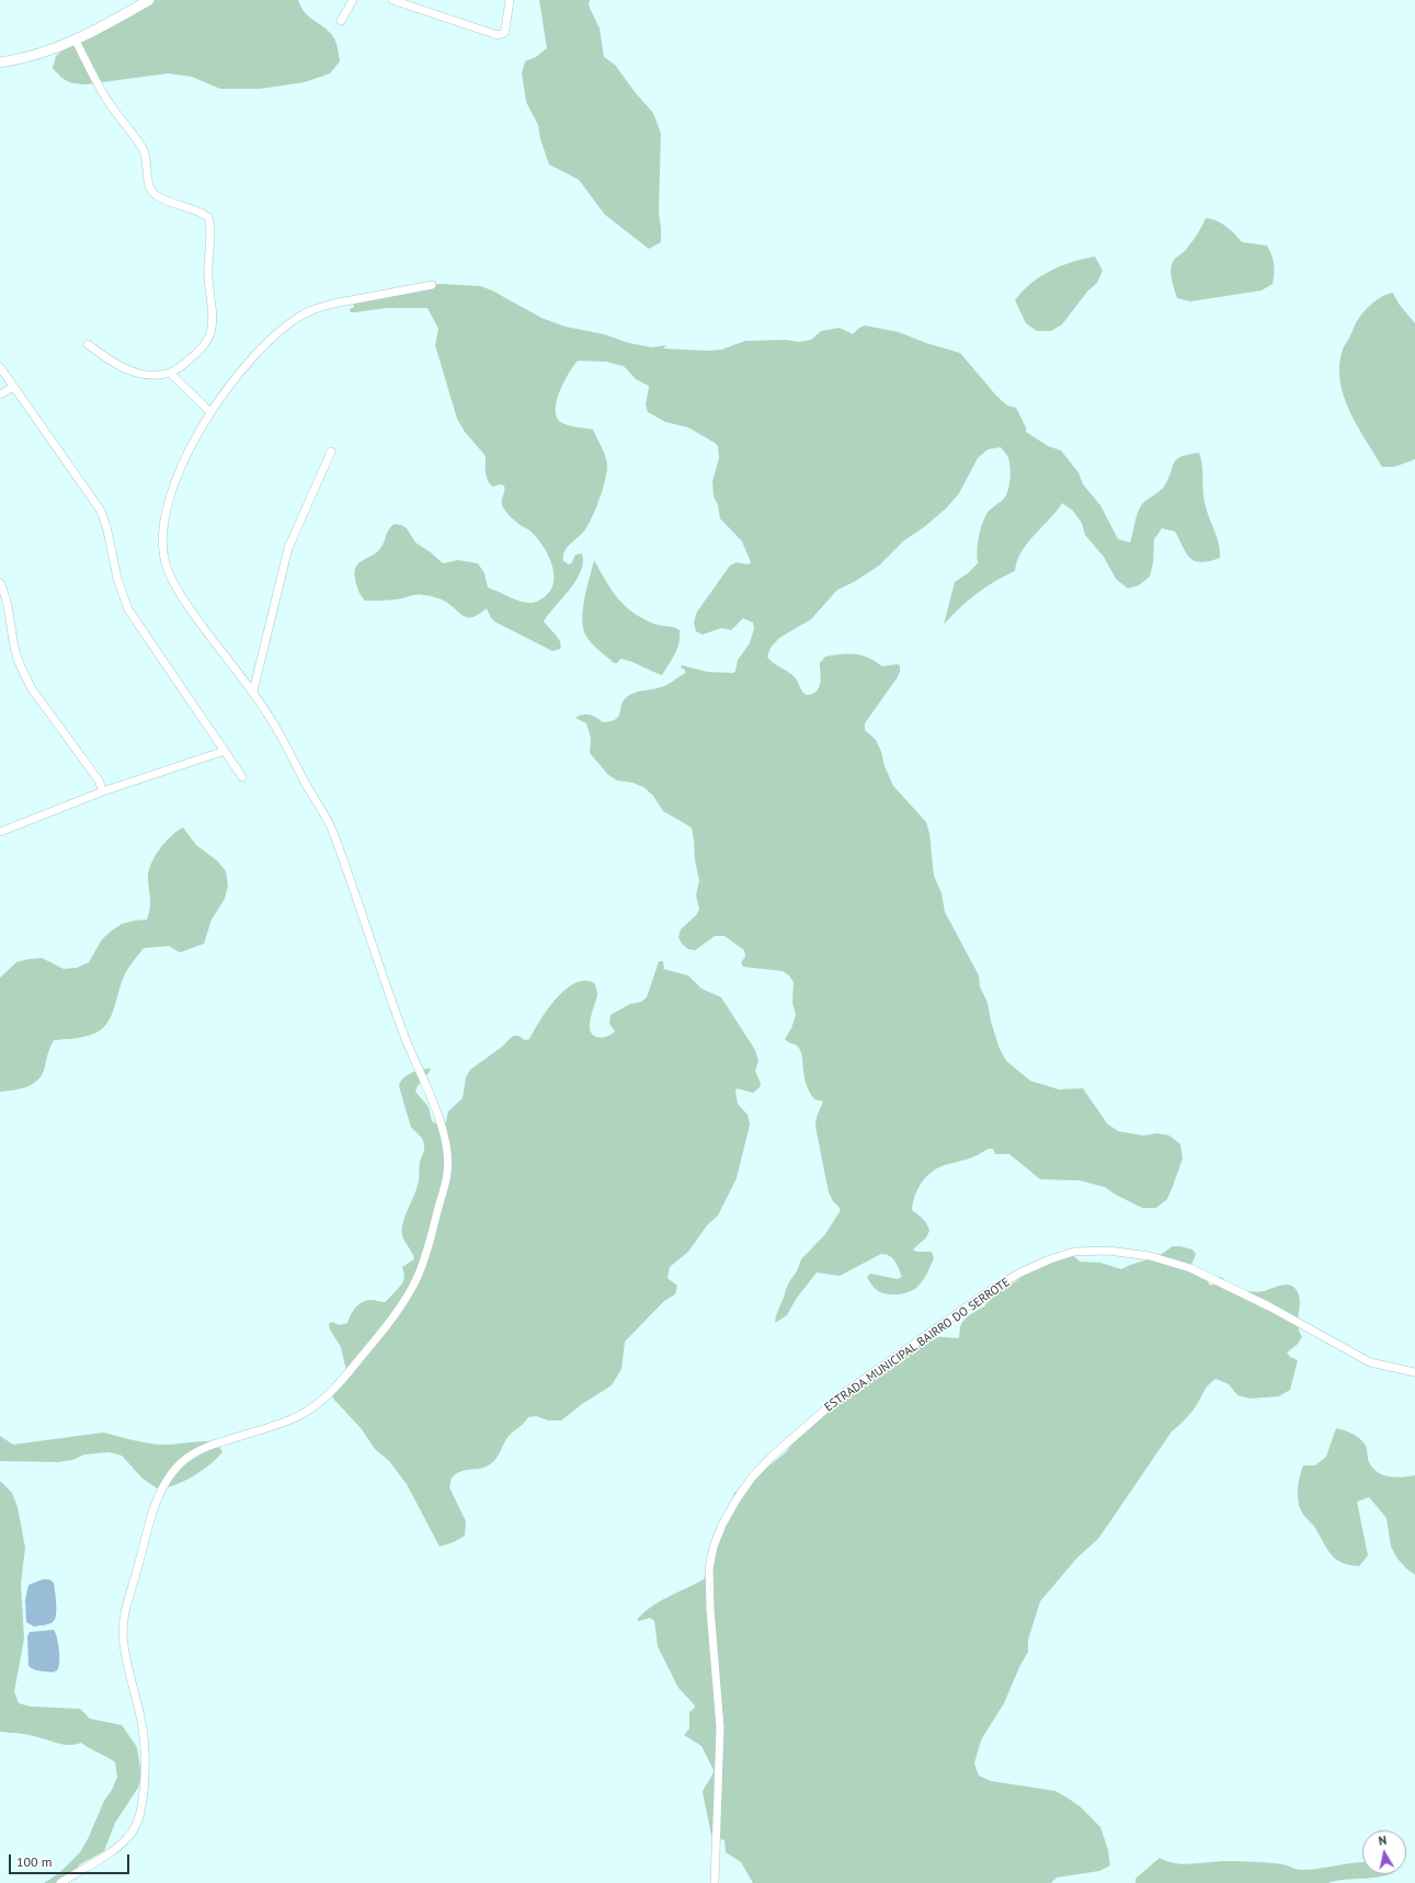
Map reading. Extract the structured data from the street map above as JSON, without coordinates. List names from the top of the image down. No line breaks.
{"streets":{"street":["ESTRADA MUNICIPAL BAIRRO DO SERROTE"]},"scale_bar":"100 m","north":"top"}
